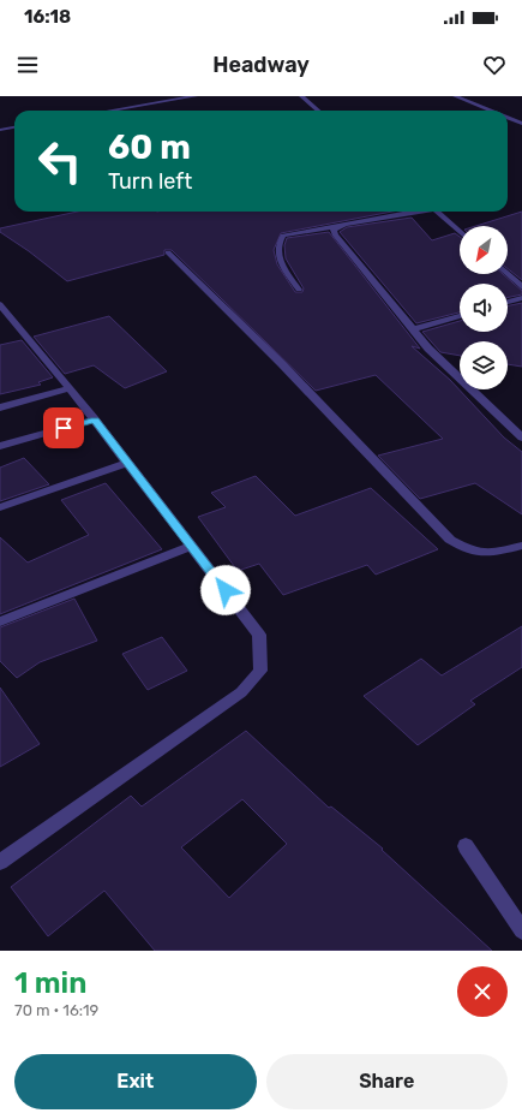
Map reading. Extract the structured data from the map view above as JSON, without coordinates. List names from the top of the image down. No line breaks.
{"north":"bottom left","page":{"status":"16:18","header":"Headway","turn":["60 m","Turn left"],"heading":["1 min","70 m · 16:19"],"buttons":["Exit","Share"]}}
